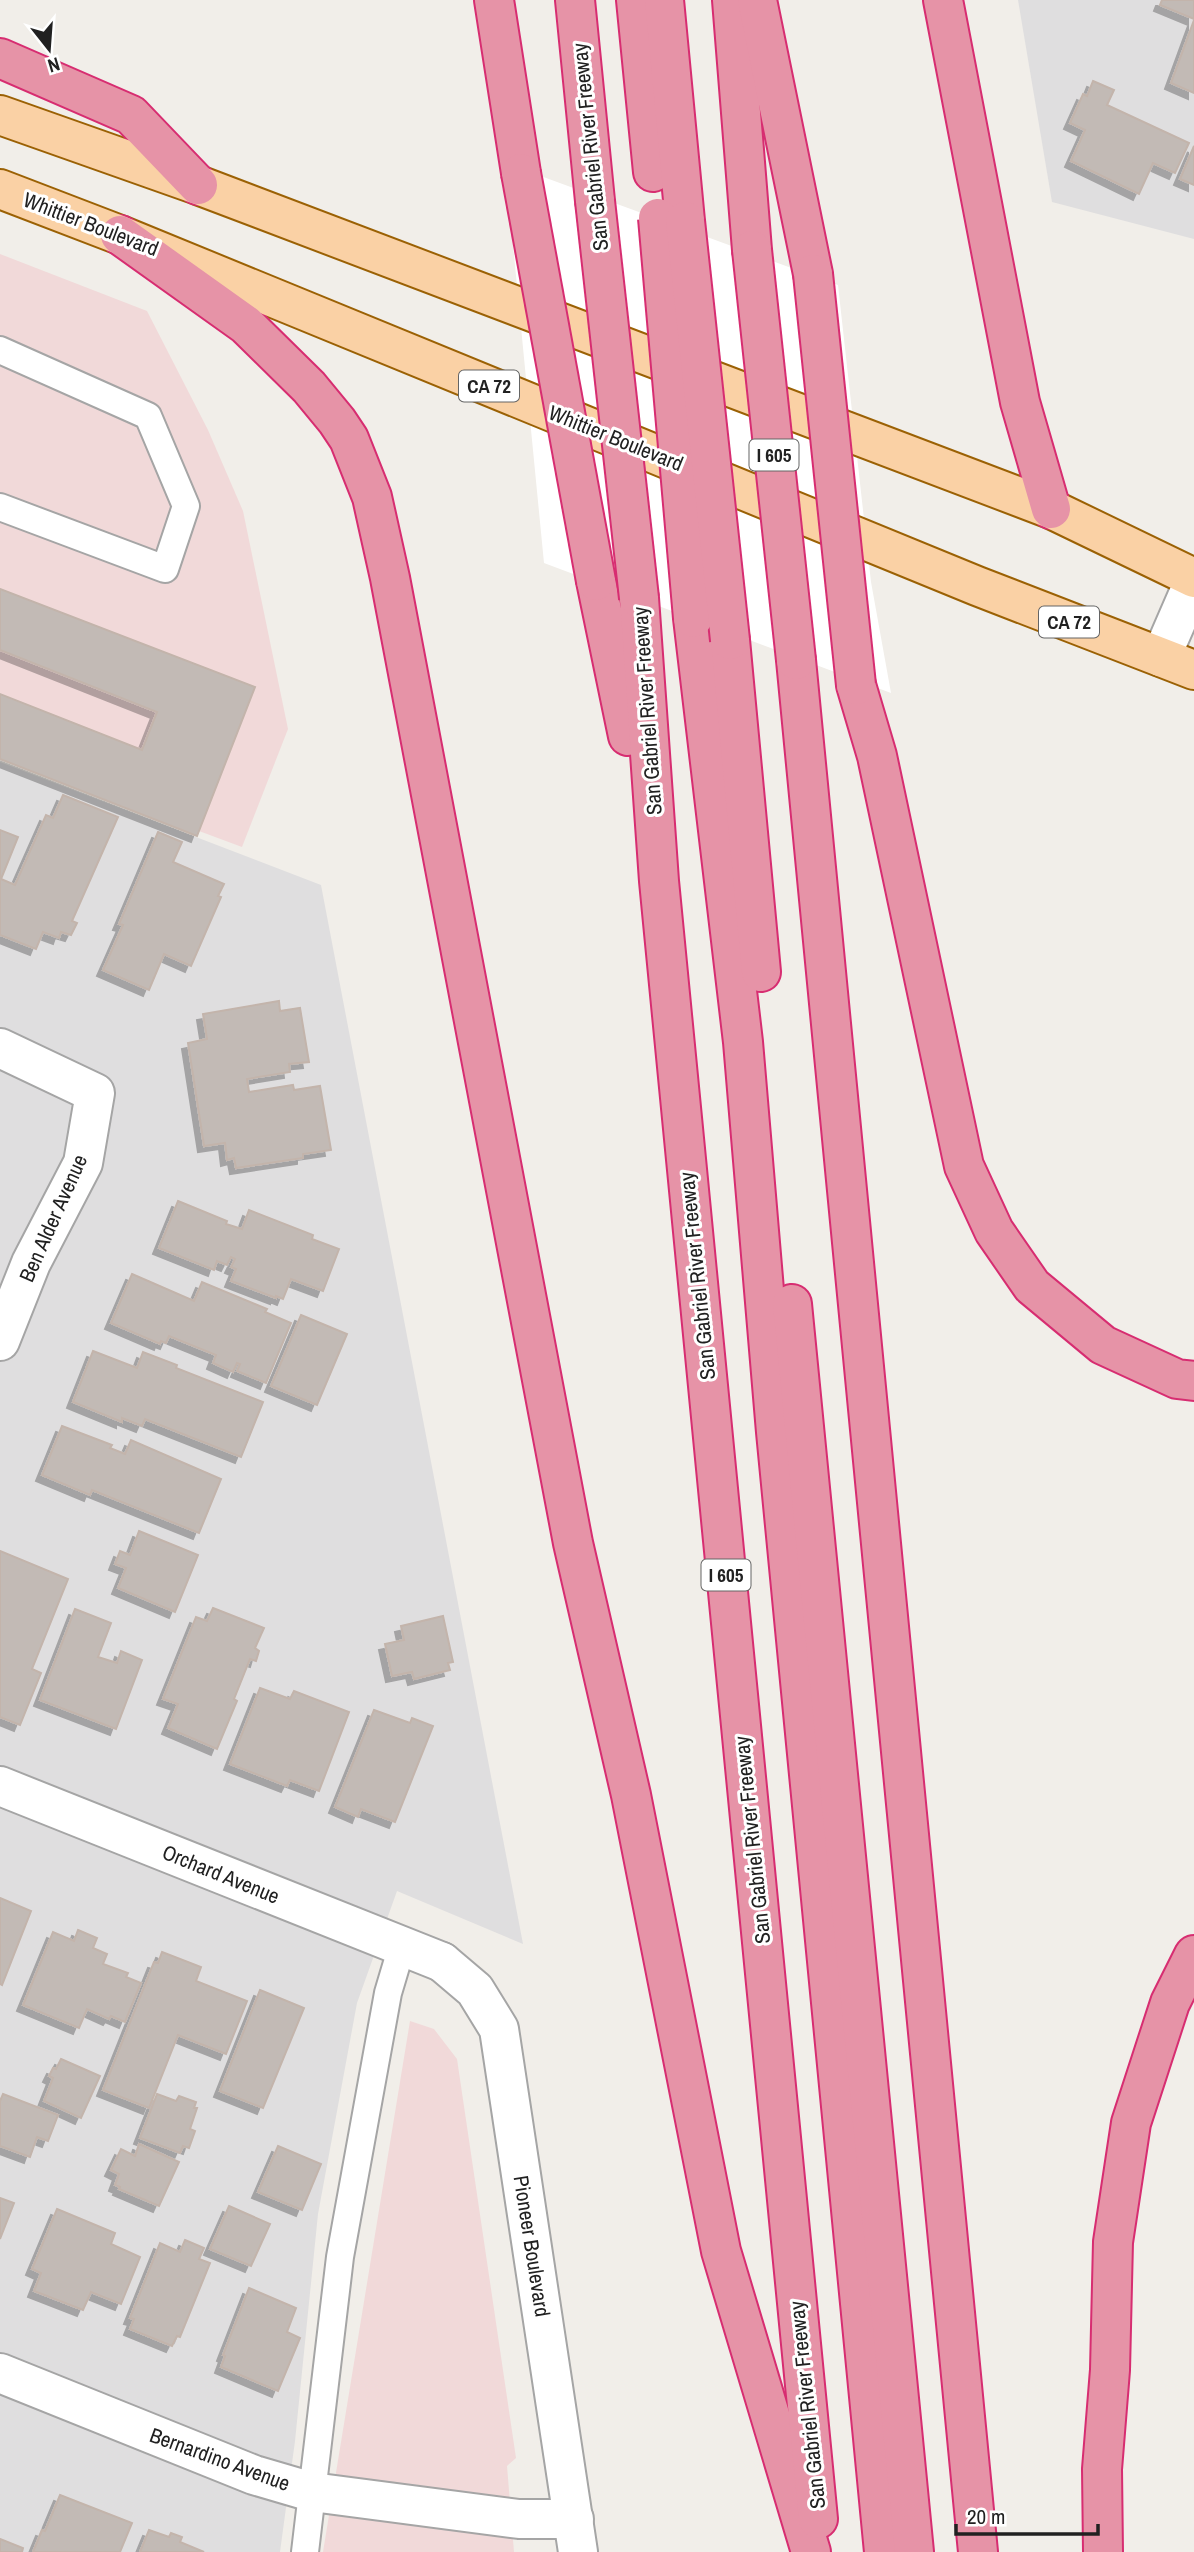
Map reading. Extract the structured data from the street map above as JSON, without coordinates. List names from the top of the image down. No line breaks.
{"streets":{"highway":["San Gabriel River Freeway","I 605"],"main road":["Whittier Boulevard","CA 72"],"street":["Ben Alder Avenue","Orchard Avenue","Pioneer Boulevard","Bernardino Avenue"]},"crossings":[["Orchard Avenue","Pioneer Boulevard"],["Pioneer Boulevard","Bernardino Avenue"]],"scale_bar":"20 m","north":"bottom"}
